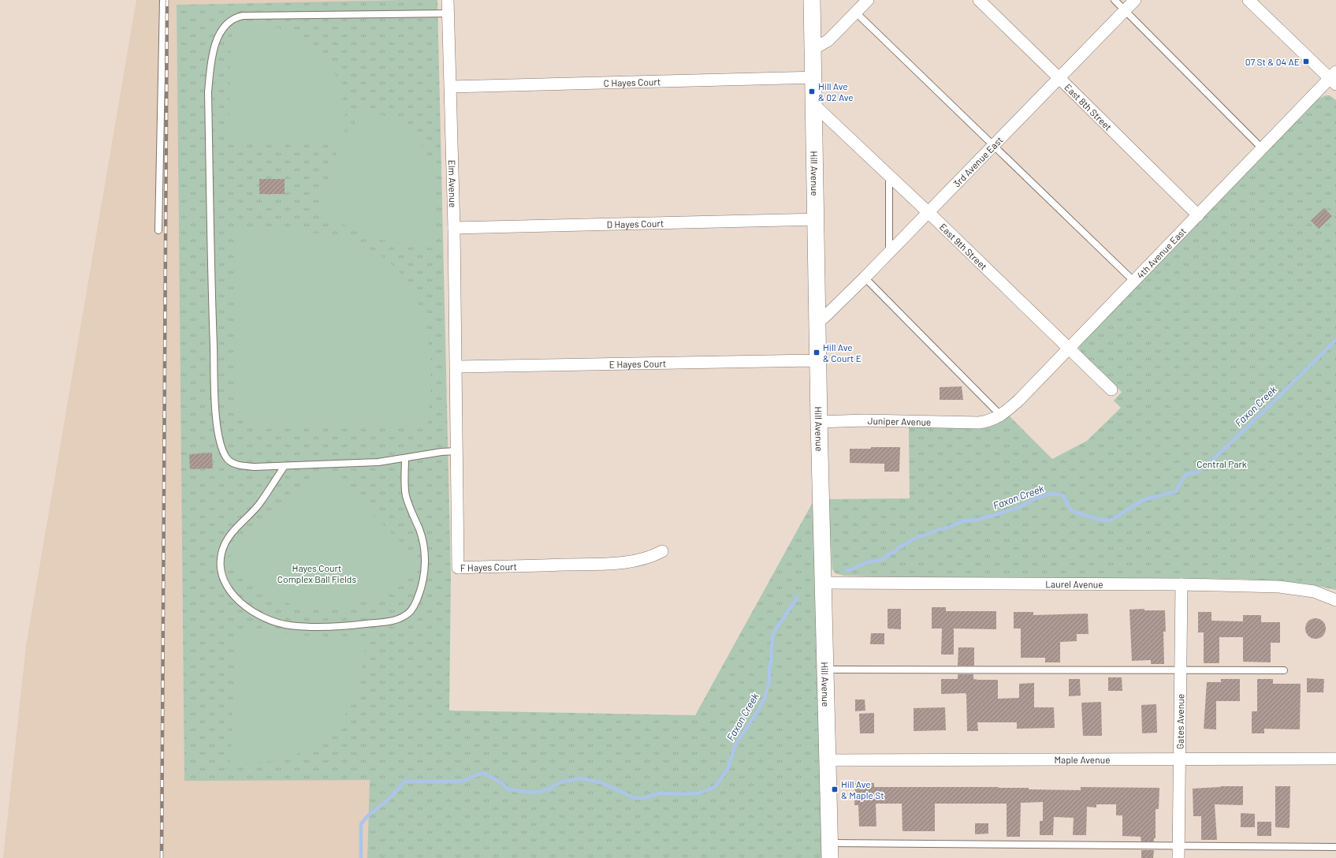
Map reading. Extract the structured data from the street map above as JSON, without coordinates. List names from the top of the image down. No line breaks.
{"streets":{"street":["C Hayes Court","East 8th Street","3rd Avenue East","Hill Avenue","Elm Avenue","D Hayes Court","East 9th Street","4th Avenue East","E Hayes Court","Juniper Avenue","F Hayes Court","Laurel Avenue","Gates Avenue","Maple Avenue"]},"crossings":[["C Hayes Court","Hill Avenue"],["C Hayes Court","Elm Avenue"],["East 8th Street","3rd Avenue East"],["East 8th Street","4th Avenue East"],["3rd Avenue East","Hill Avenue"],["3rd Avenue East","East 9th Street"],["Hill Avenue","D Hayes Court"],["Hill Avenue","East 9th Street"],["Hill Avenue","E Hayes Court"],["Hill Avenue","Juniper Avenue"],["Hill Avenue","Laurel Avenue"],["Hill Avenue","Maple Avenue"],["Elm Avenue","D Hayes Court"],["Elm Avenue","E Hayes Court"],["Elm Avenue","F Hayes Court"],["East 9th Street","4th Avenue East"],["4th Avenue East","Juniper Avenue"],["E Hayes Court","F Hayes Court"],["Laurel Avenue","Gates Avenue"],["Gates Avenue","Maple Avenue"]],"water":["Faxon Creek"],"parks":["Central Park","Hayes Court Complex Ball Fields"],"places":{"transit":["07 St & 04 AE","Hill Ave & 02 Ave","Hill Ave & Court E","Hill Ave & Maple St"]}}
